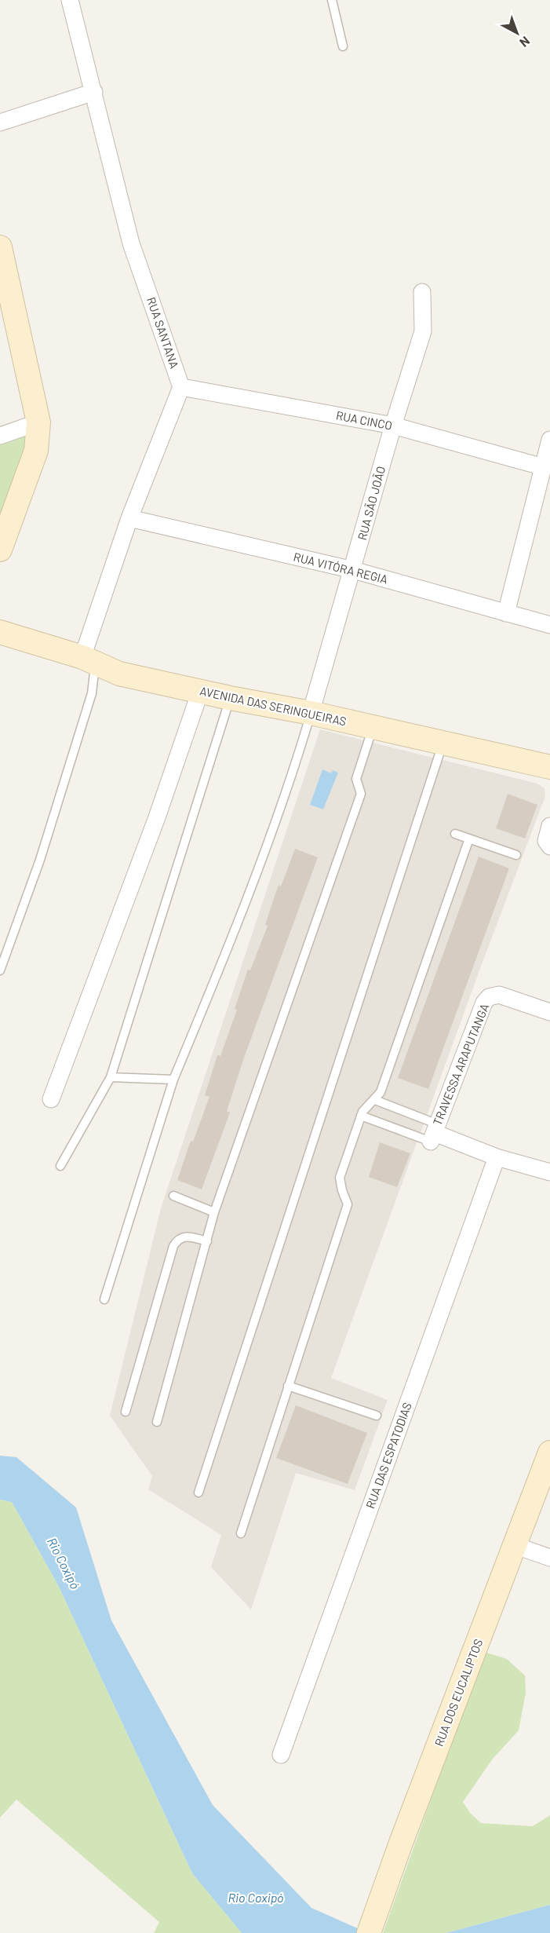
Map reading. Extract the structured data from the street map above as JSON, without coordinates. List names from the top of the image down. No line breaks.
{"streets":{"street":["RUA SANTANA","RUA CINCO","RUA SÃO JOÃO","RUA VITÓRA REGIA","AVENIDA DAS SERINGUEIRAS","TRAVESSA ARAPUTANGA","RUA DAS ESPATODIAS","RUA DOS EUCALIPTOS"]},"crossings":[["RUA SANTANA","RUA CINCO"],["RUA CINCO","RUA SÃO JOÃO"],["RUA SÃO JOÃO","RUA VITÓRA REGIA"],["RUA SÃO JOÃO","AVENIDA DAS SERINGUEIRAS"]],"water":["Rio Coxipó"],"north":"bottom right"}
